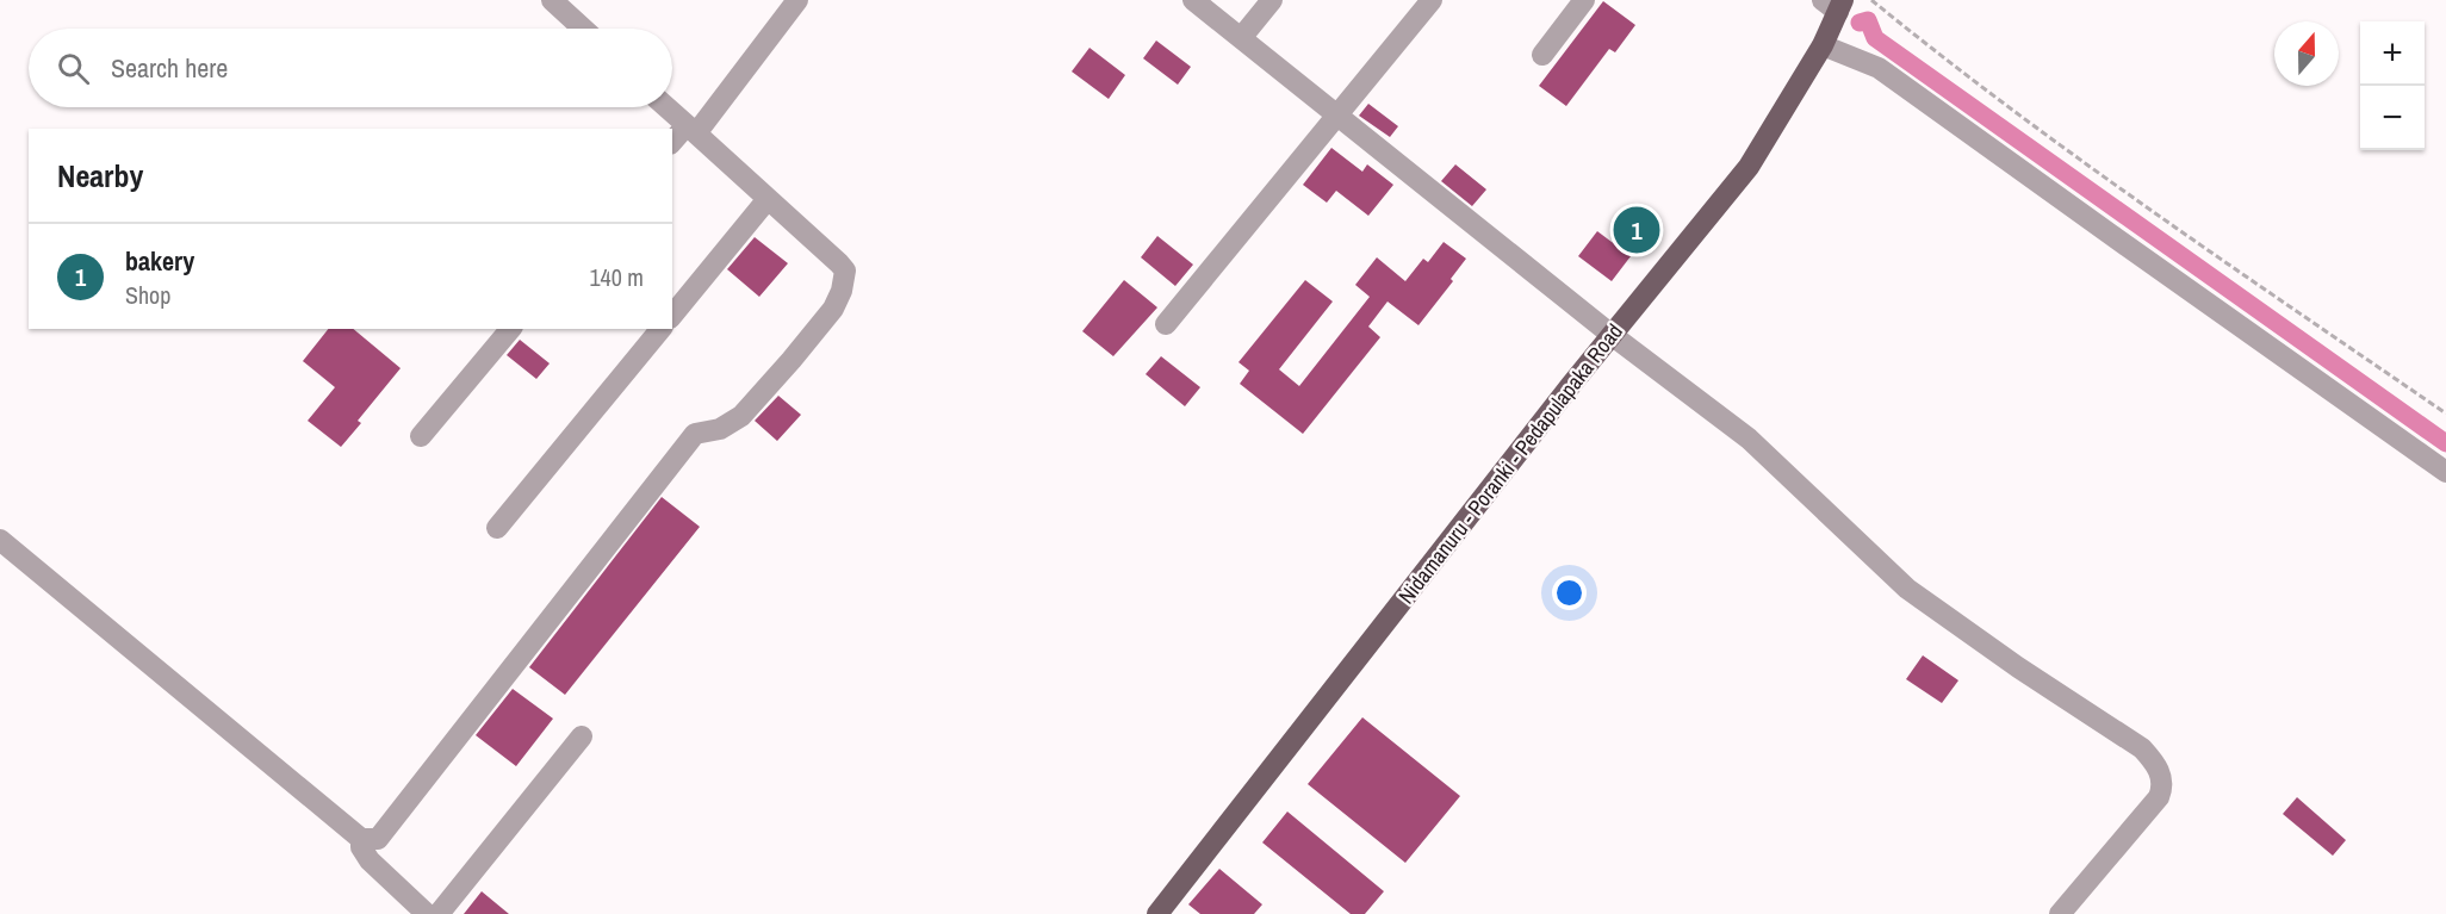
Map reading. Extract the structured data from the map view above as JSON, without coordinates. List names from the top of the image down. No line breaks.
{"streets":{"main road":["Nidamanuru - Poranki - Pedapulapaka Road"]},"north":"top","page":{"map_buttons":["+","−"],"search":"Search here","heading":"Nearby","pins":"1","list":[{"mark":"1","name":"bakery","note":"Shop","value":"140 m"}]}}
